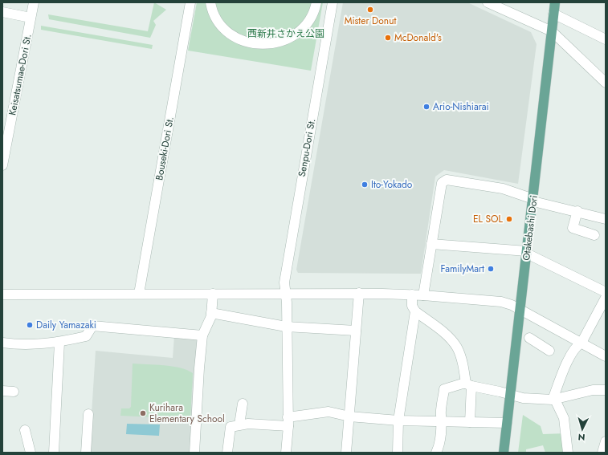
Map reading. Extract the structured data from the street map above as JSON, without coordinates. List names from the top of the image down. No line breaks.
{"streets":{"main road":["Otakebashi Dori"],"street":["Keisatsumae-Dori St.","Senpu-Dori St.","Bouseki-Dori St."]},"parks":["西新井さかえ公園"],"places":["Mister Donut","McDonald's","Ario-Nishiarai","Ito-Yokado","EL SOL","FamilyMart","Daily Yamazaki","Kurihara Elementary School"],"north":"bottom"}
